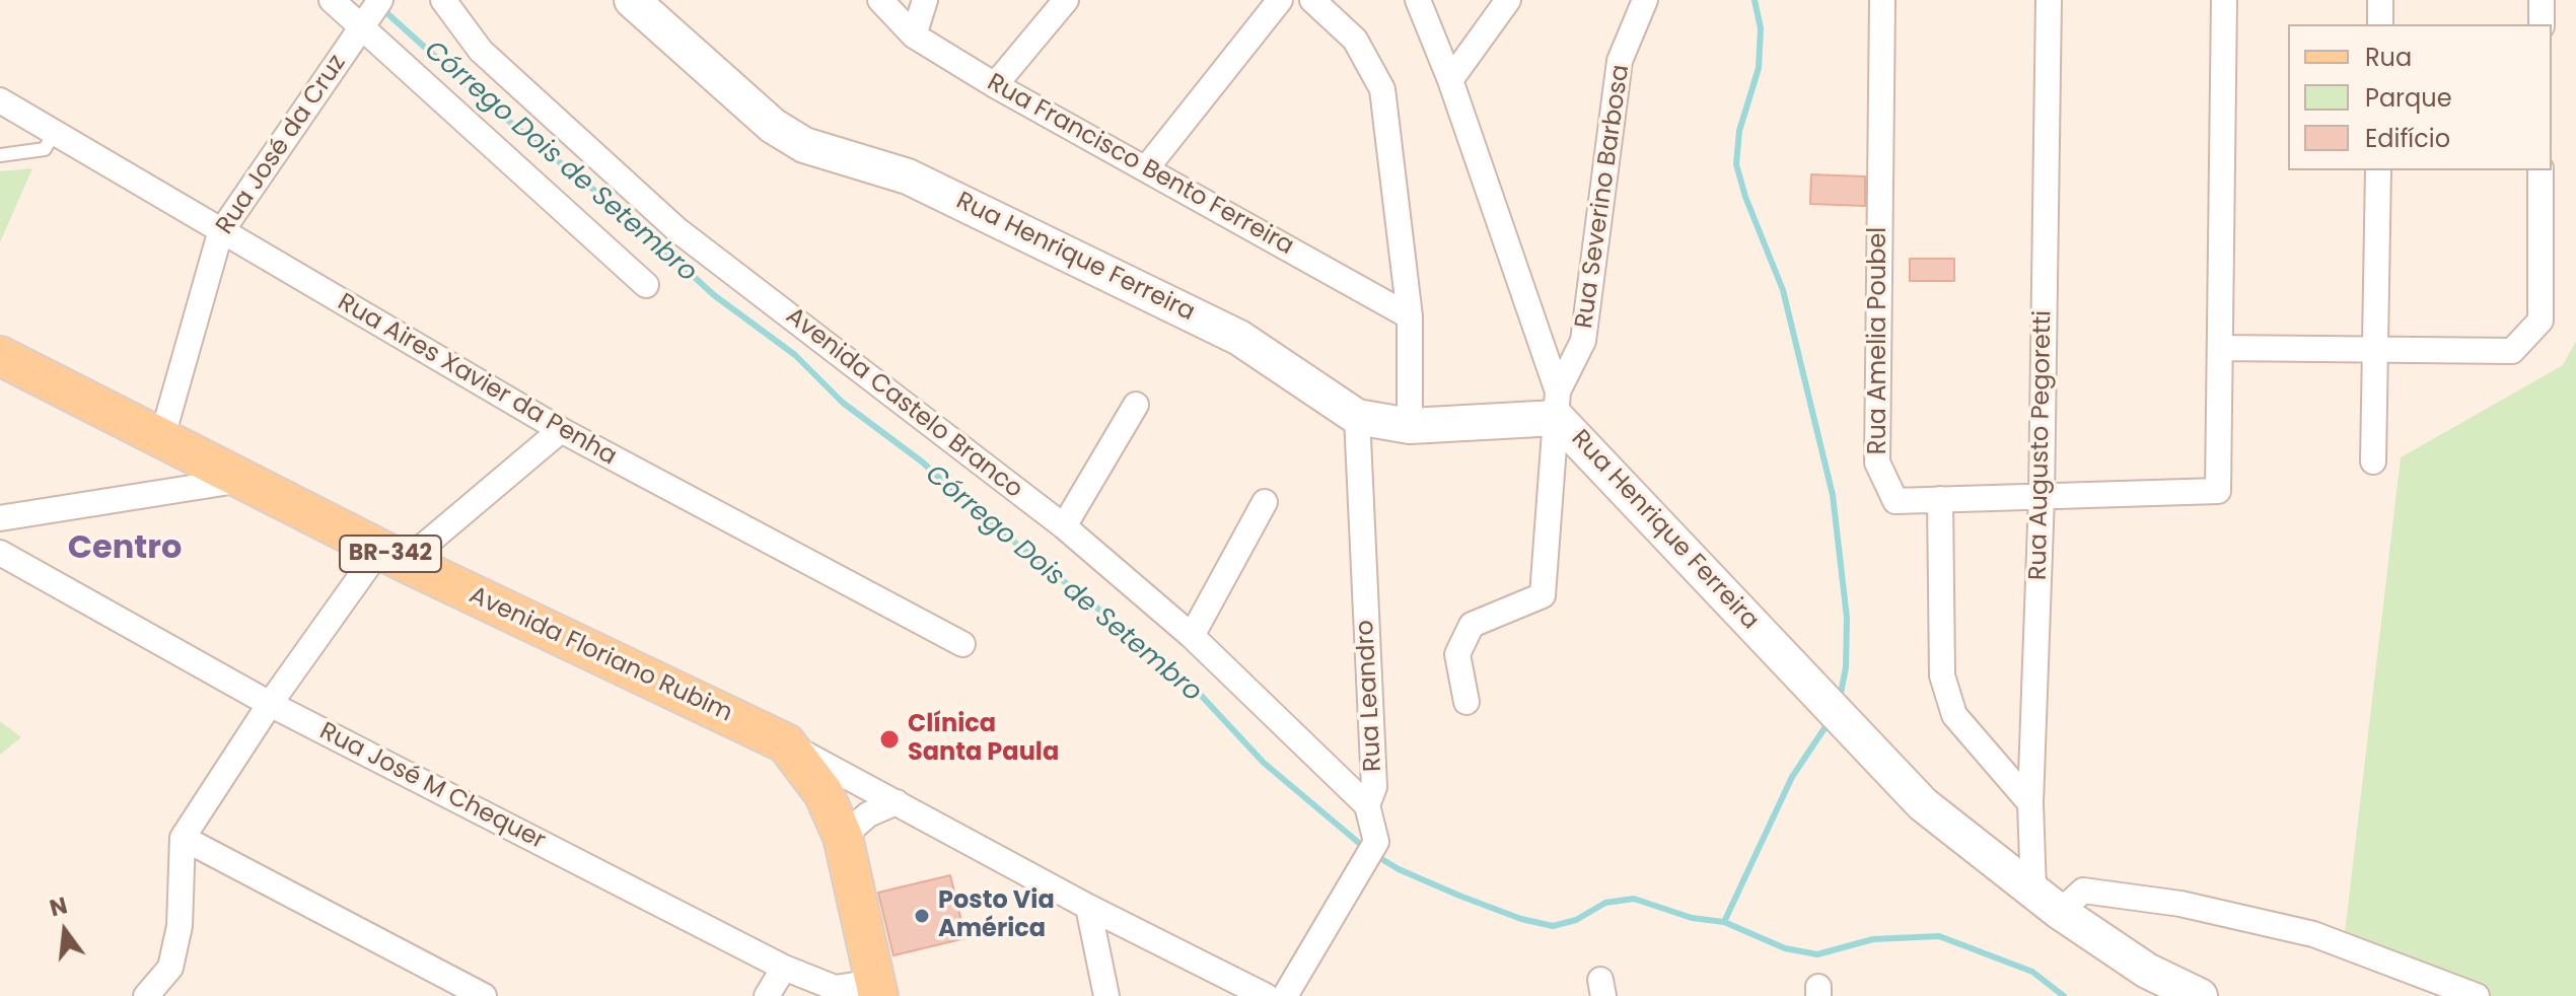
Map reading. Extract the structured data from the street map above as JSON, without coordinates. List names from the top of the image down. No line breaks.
{"streets":{"main road":["BR-342","Avenida Floriano Rubim"],"street":["Rua José da Cruz","Rua Francisco Bento Ferreira","Rua Severino Barbosa","Rua Henrique Ferreira","Rua Amelia Poubel","Rua Aires Xavier da Penha","Avenida Castelo Branco","Rua Augusto Pegoretti","Rua Leandro","Rua José M Chequer"]},"crossings":[["Rua José da Cruz","Rua Aires Xavier da Penha"],["Rua José da Cruz","Avenida Floriano Rubim"],["Rua Severino Barbosa","Rua Henrique Ferreira"],["Rua Henrique Ferreira","Rua Augusto Pegoretti"],["Rua Henrique Ferreira","Rua Leandro"],["Rua Amelia Poubel","Rua Augusto Pegoretti"],["Avenida Castelo Branco","Rua Leandro"],["BR-342","Avenida Floriano Rubim"],["BR-342","Rua José M Chequer"]],"districts":["Centro"],"water":["Córrego Dois de Setembro"],"places":["Clínica Santa Paula","Posto Via América"],"legend":["Rua","Parque","Edifício"],"north":"top"}
